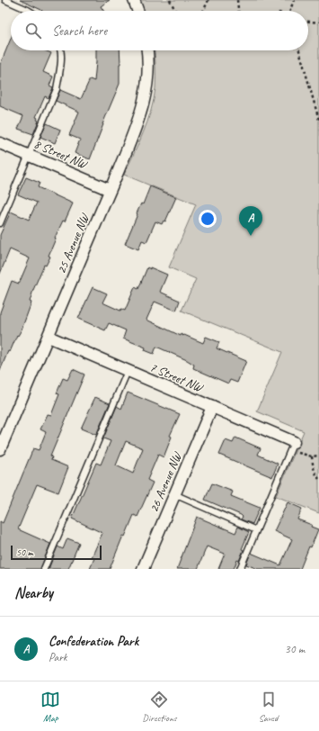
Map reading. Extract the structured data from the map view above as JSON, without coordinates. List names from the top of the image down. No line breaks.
{"streets":{"street":["8 Street NW","25 Avenue NW","7 Street NW","26 Avenue NW"]},"crossings":[["8 Street NW","25 Avenue NW"],["25 Avenue NW","7 Street NW"],["7 Street NW","26 Avenue NW"]],"scale_bar":"50 m","page":{"search":"Search here","pins":"A","scale":"50 m","heading":"Nearby","list":[{"mark":"A","name":"Confederation Park","note":"Park","value":"30 m"}],"nav":["Map","Directions","Saved"]}}
